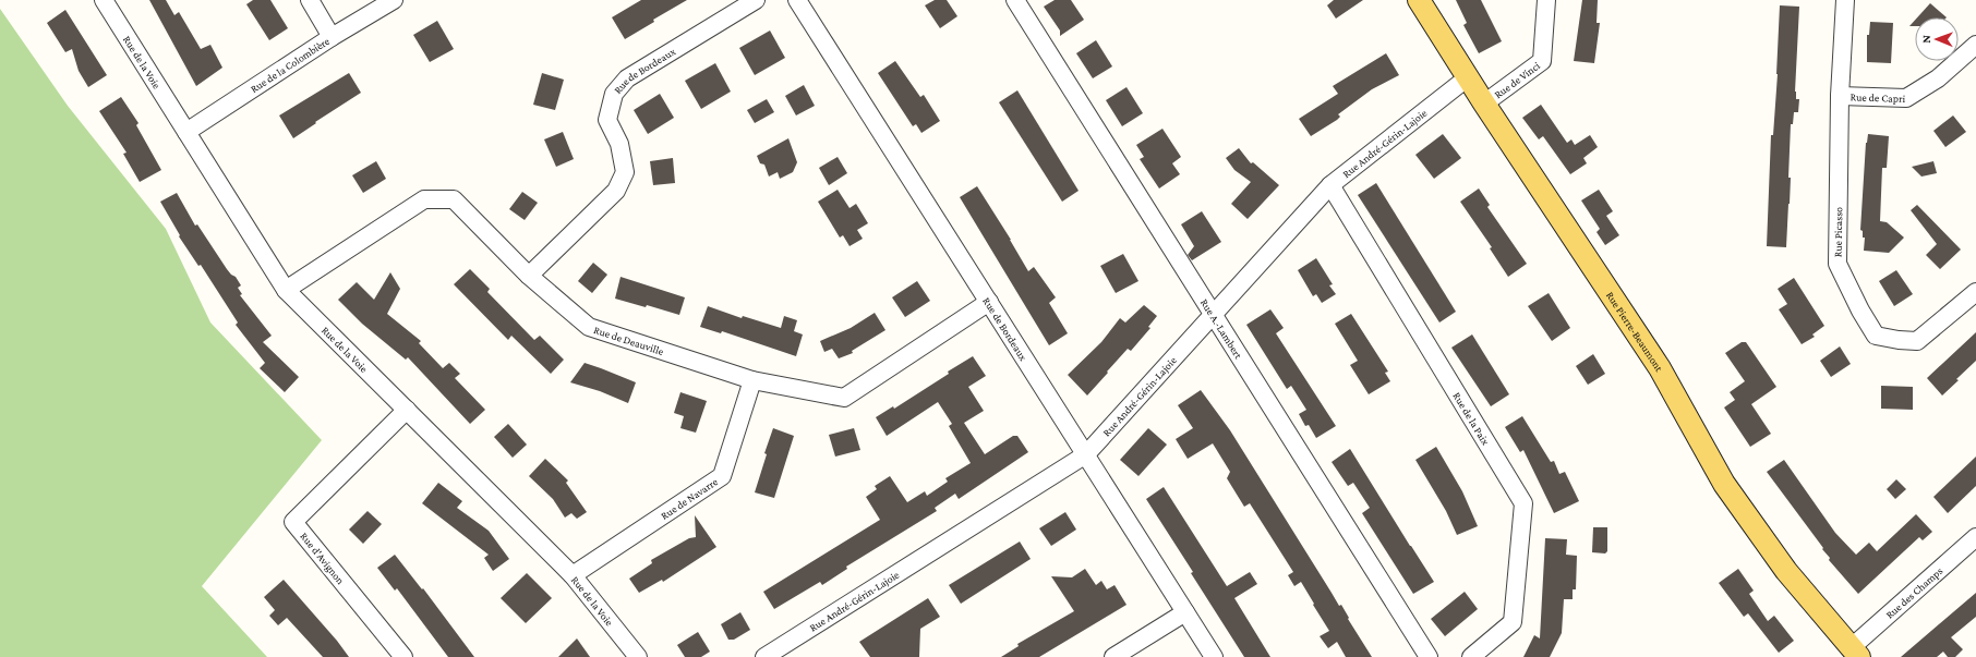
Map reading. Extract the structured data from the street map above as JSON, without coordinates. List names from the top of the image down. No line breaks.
{"streets":{"main road":["Rue Pierre-Beaumont"],"street":["Rue de la Voie","Rue de la Colombière","Rue de Bordeaux","Rue de Vinci","Rue de Capri","Rue André-Gérin-Lajoie","Rue Picasso","Rue A.-Lambert","Rue de Deauville","Rue de la Paix","Rue de Navarre","Rue d'Avignon","Rue des Champs"]},"crossings":[["Rue de la Voie","Rue de la Colombière"],["Rue de la Voie","Rue de Deauville"],["Rue de la Voie","Rue de Navarre"],["Rue de la Voie","Rue d'Avignon"],["Rue de Bordeaux","Rue André-Gérin-Lajoie"],["Rue de Bordeaux","Rue de Deauville"],["Rue de Vinci","Rue Pierre-Beaumont"],["Rue de Capri","Rue Picasso"],["Rue André-Gérin-Lajoie","Rue A.-Lambert"],["Rue André-Gérin-Lajoie","Rue Pierre-Beaumont"],["Rue André-Gérin-Lajoie","Rue de la Paix"],["Rue Pierre-Beaumont","Rue des Champs"],["Rue de Deauville","Rue de Navarre"]],"north":"left"}
